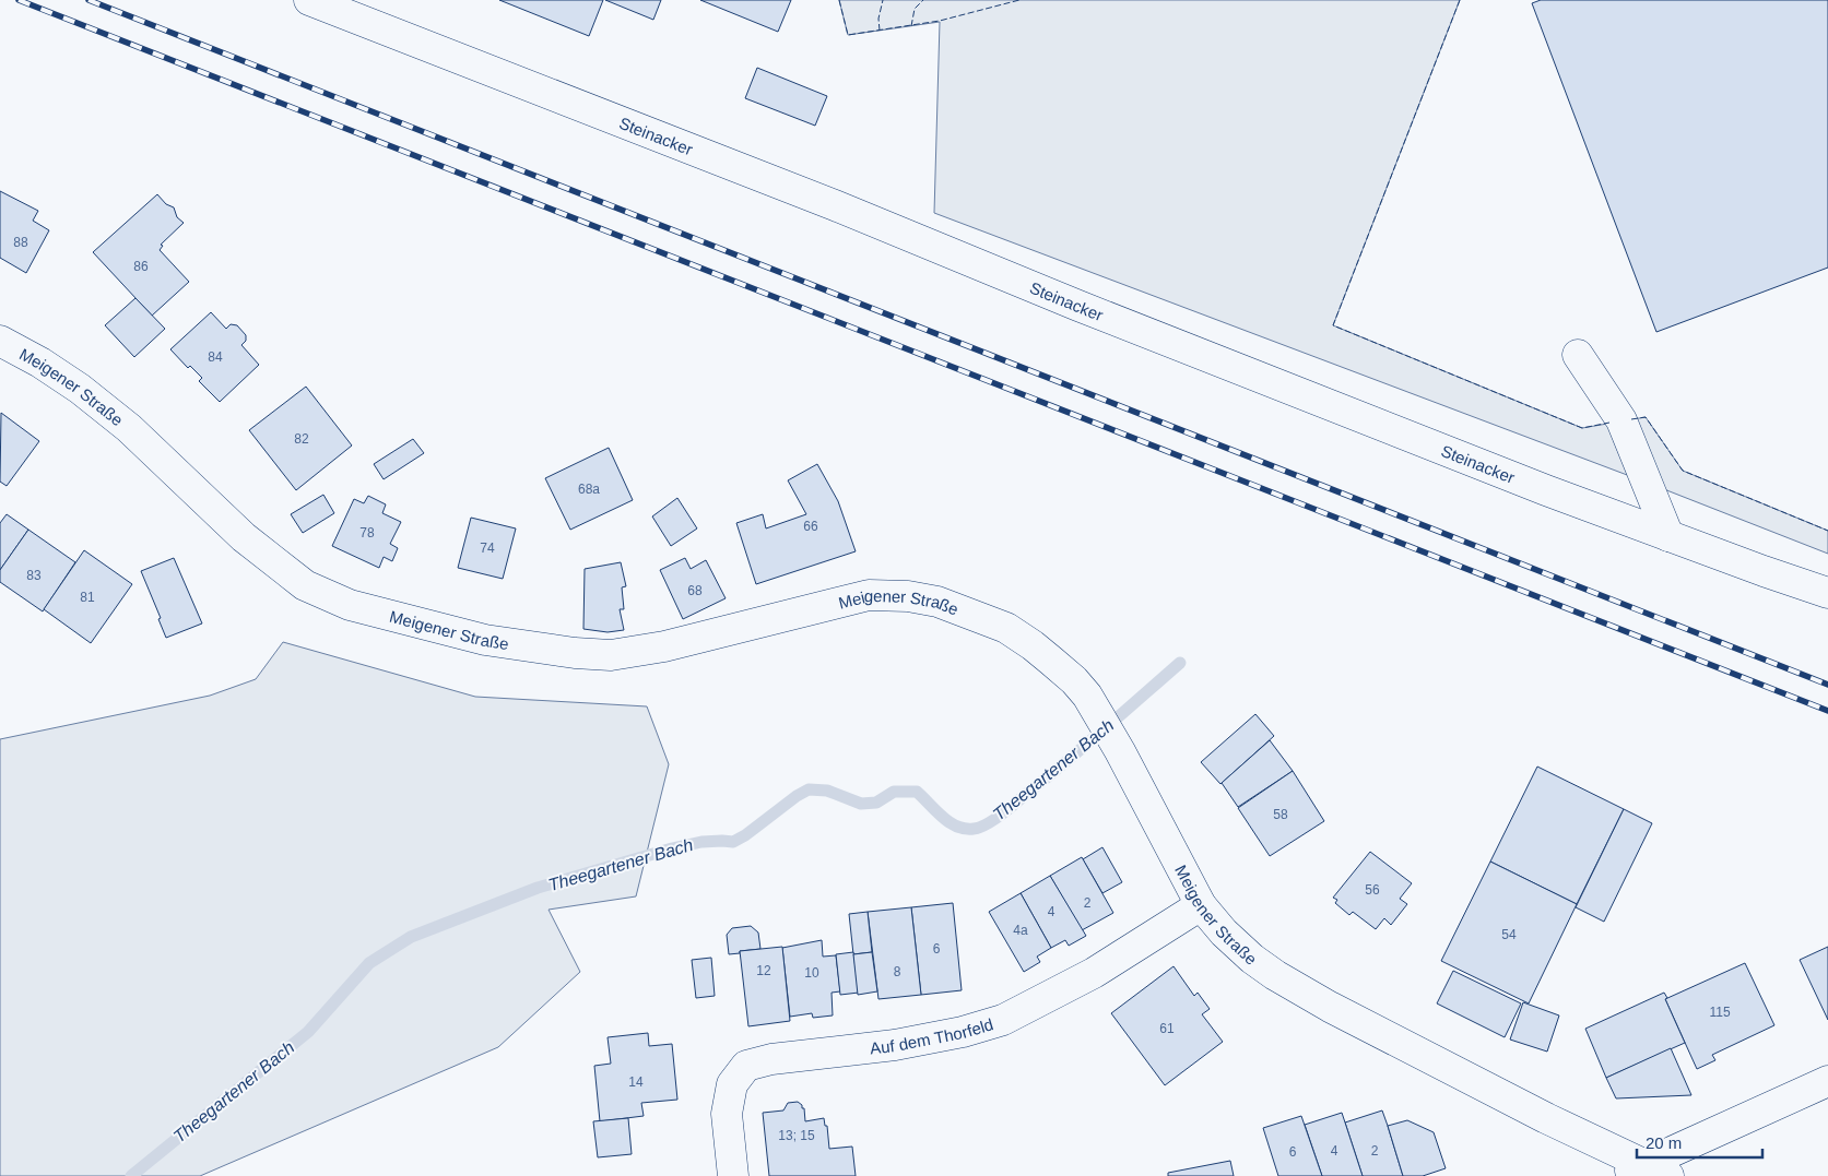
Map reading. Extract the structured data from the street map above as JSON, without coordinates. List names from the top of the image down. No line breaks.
{"streets":{"street":["Steinacker","Meigener Straße","Auf dem Thorfeld"]},"crossings":[["Meigener Straße","Auf dem Thorfeld"]],"water":["Theegartener Bach"],"house_numbers":["88","86","84","82","68a","66","78","74","83","68","81","58","56","2","4","4a","54","6","12","8","10","115","61","14","13; 15","4","2","6"],"scale_bar":"20 m"}
